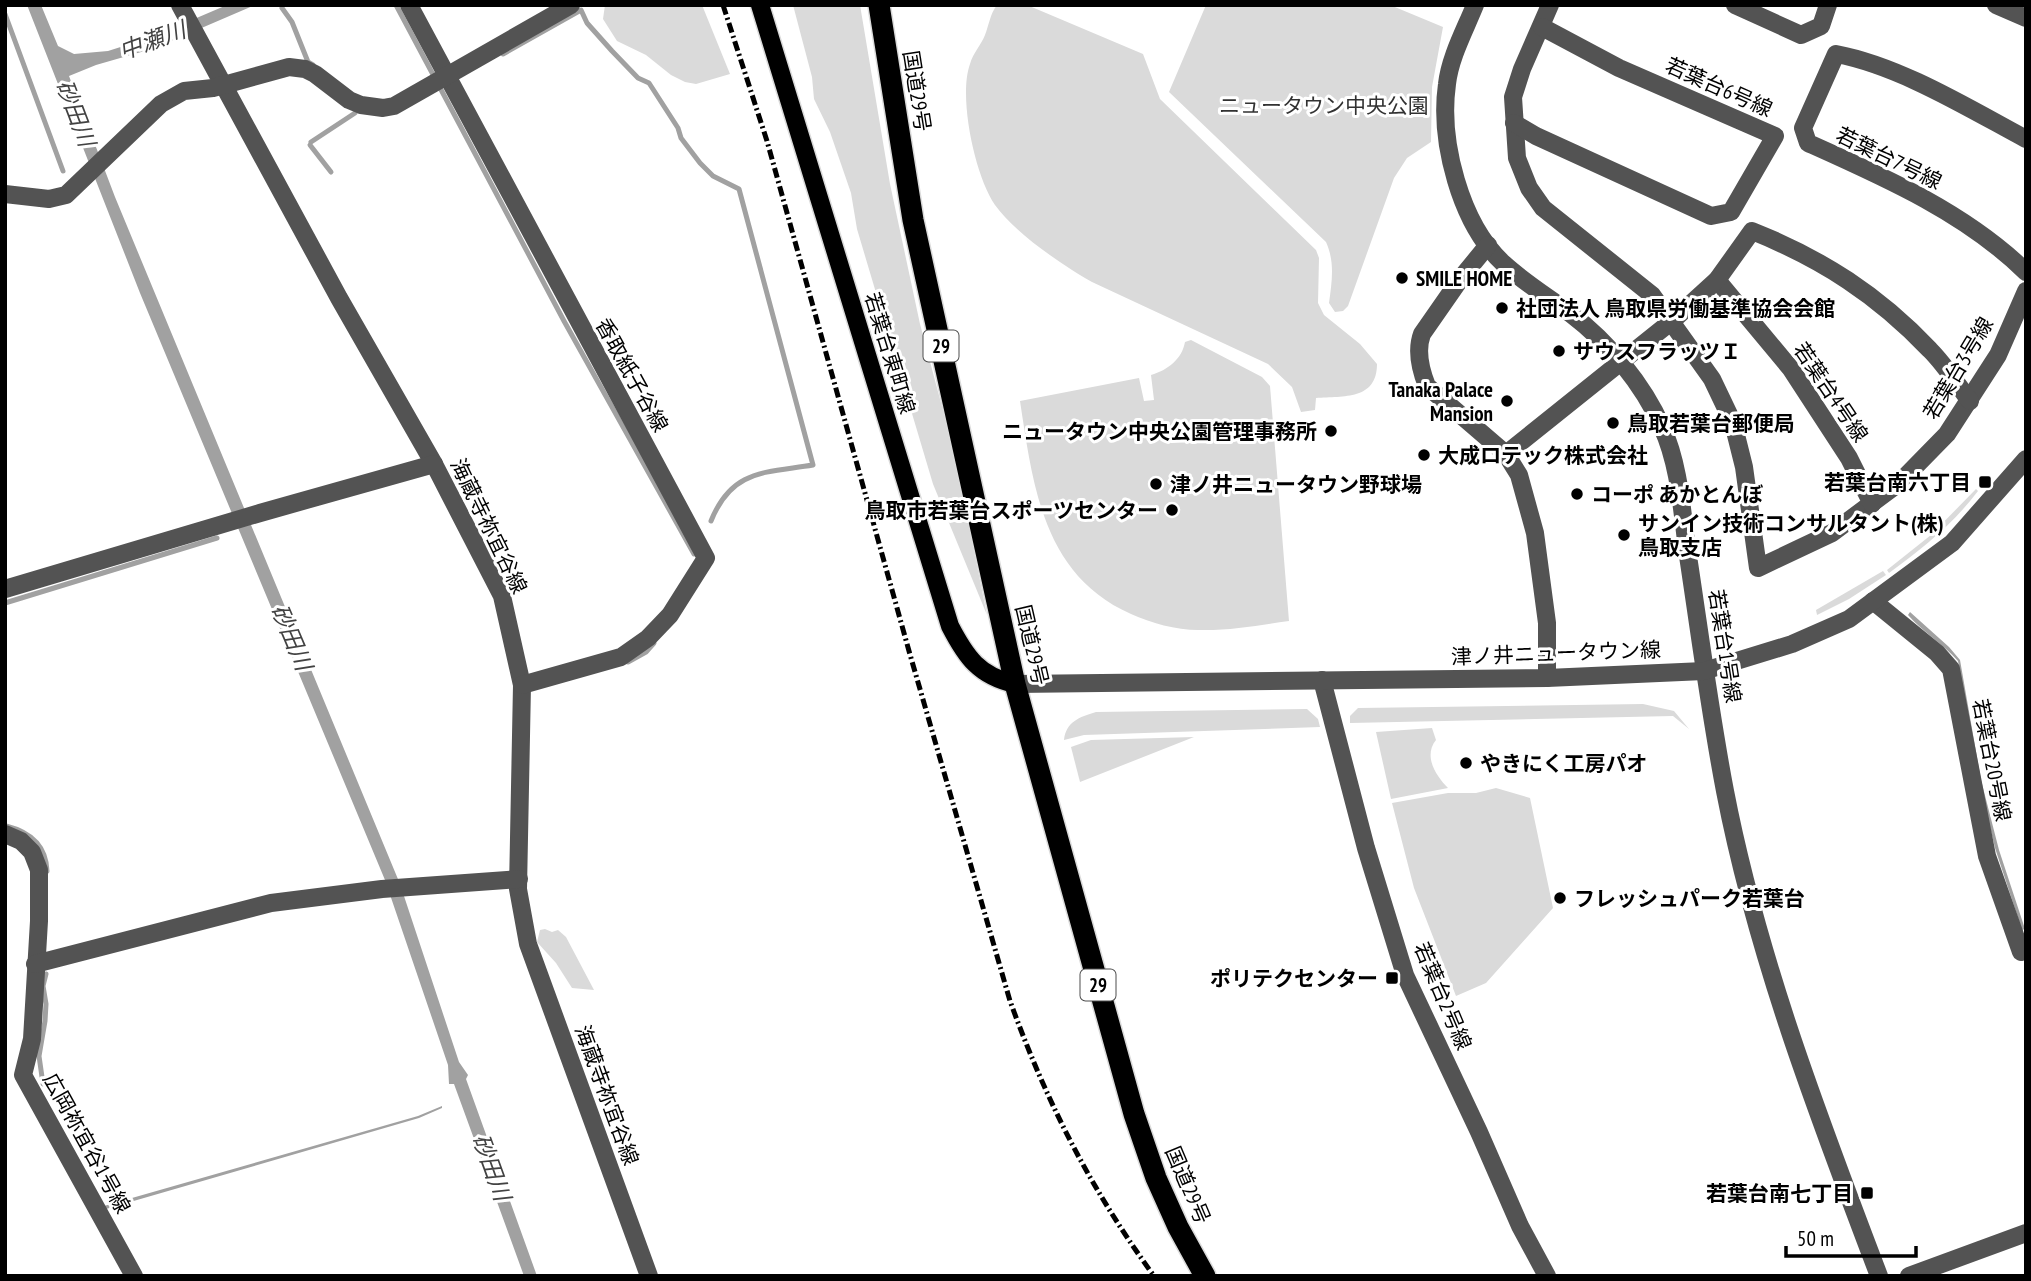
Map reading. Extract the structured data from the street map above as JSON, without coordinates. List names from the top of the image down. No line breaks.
{"streets":{"highway":["国道29号","29"],"main road":["若葉台東町線"],"street":["若葉台6号線","若葉台7号線","若葉台3号線","香取紙子谷線","若葉台4号線","海蔵寺祢宜谷線","若葉台1号線","津ノ井ニュータウン線","若葉台20号線","若葉台2号線","広岡祢宜谷1号線"]},"crossings":[["若葉台6号線","若葉台3号線"],["国道29号","若葉台東町線"],["国道29号","津ノ井ニュータウン線"],["若葉台東町線","津ノ井ニュータウン線"],["若葉台3号線","若葉台4号線"],["香取紙子谷線","海蔵寺祢宜谷線"],["若葉台1号線","津ノ井ニュータウン線"],["津ノ井ニュータウン線","若葉台20号線"],["津ノ井ニュータウン線","若葉台2号線"]],"water":["中瀬川","砂田川"],"parks":["ニュータウン中央公園"],"places":{"other":["SMILE HOME","社団法人 鳥取県労働基準協会会館","サウスフラッツＩ","Tanaka Palace Mansion","鳥取若葉台郵便局","ニュータウン中央公園管理事務所","大成ロテック株式会社","津ノ井ニュータウン野球場","コーポ あかとんぼ","鳥取市若葉台スポーツセンター","サンイン技術コンサルタント(株) 鳥取支店","やきにく工房パオ","フレッシュパーク若葉台"],"transit":["若葉台南六丁目","ポリテクセンター","若葉台南七丁目"]},"scale_bar":"50 m"}
